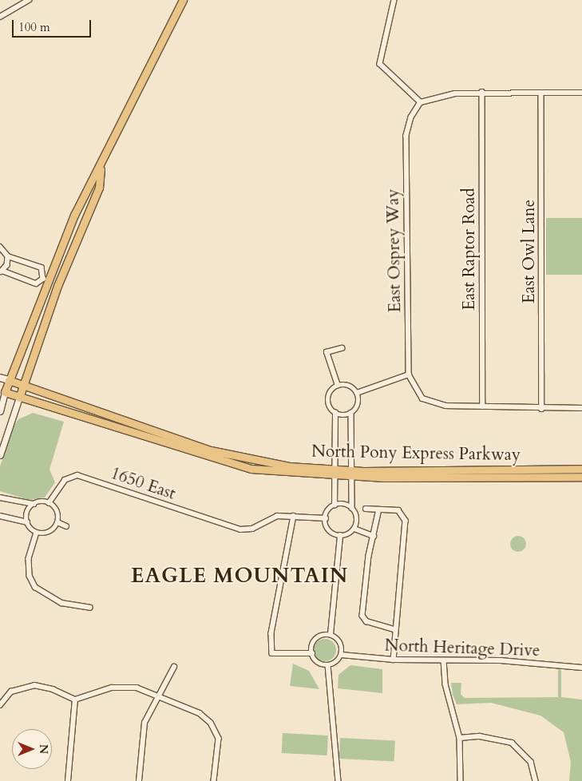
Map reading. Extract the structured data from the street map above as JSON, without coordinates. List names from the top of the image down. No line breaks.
{"streets":{"main road":["North Pony Express Parkway"],"street":["East Raptor Road","East Osprey Way","East Owl Lane","1650 East","North Heritage Drive"]},"crossings":[["East Raptor Road","East Osprey Way"]],"districts":["EAGLE MOUNTAIN"],"scale_bar":"100 m","north":"right"}
